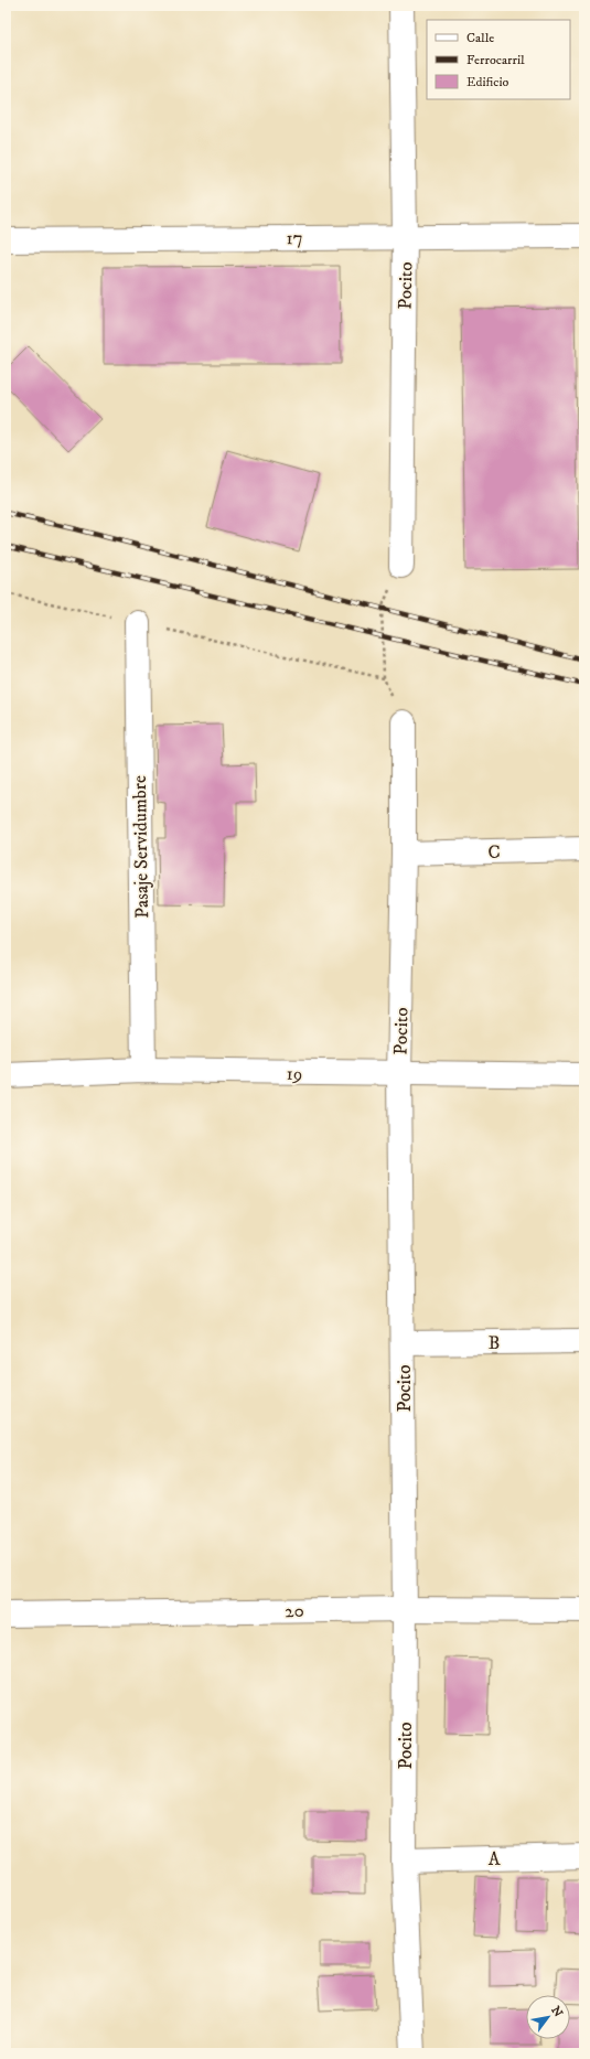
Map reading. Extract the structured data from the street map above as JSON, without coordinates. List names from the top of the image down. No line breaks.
{"streets":{"street":["17","Pocito","Pasaje Servidumbre","C","19","B","20","A"]},"crossings":[["17","Pocito"],["Pocito","C"],["Pocito","19"],["Pocito","B"],["Pocito","20"],["Pocito","A"],["Pasaje Servidumbre","19"]],"legend":["Calle","Ferrocarril","Edificio"],"north":"top right"}
